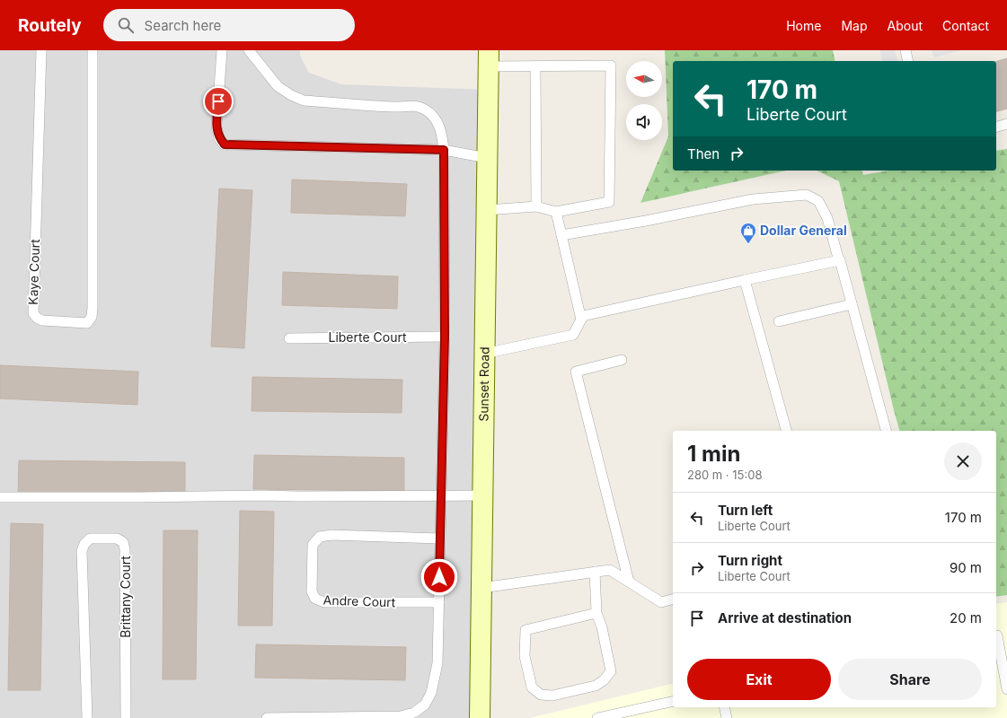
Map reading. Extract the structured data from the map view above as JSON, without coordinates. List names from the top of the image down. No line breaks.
{"streets":{"street":["Sunset Road"],"lane":["Kaye Court","Liberte Court","Brittany Court","Andre Court"]},"places":{"shop":["Dollar General"]},"north":"left","page":{"header":"Routely","search":"Search here","nav":["Home","Map","About","Contact"],"turn":["170 m","Liberte Court"],"then":"Then","heading":["1 min","280 m · 15:08"],"list":[{"name":"Turn left","note":"Liberte Court","value":"170 m"},{"name":"Turn right","note":"Liberte Court","value":"90 m"},{"name":"Arrive at destination","value":"20 m"}],"buttons":["Exit","Share"]}}
